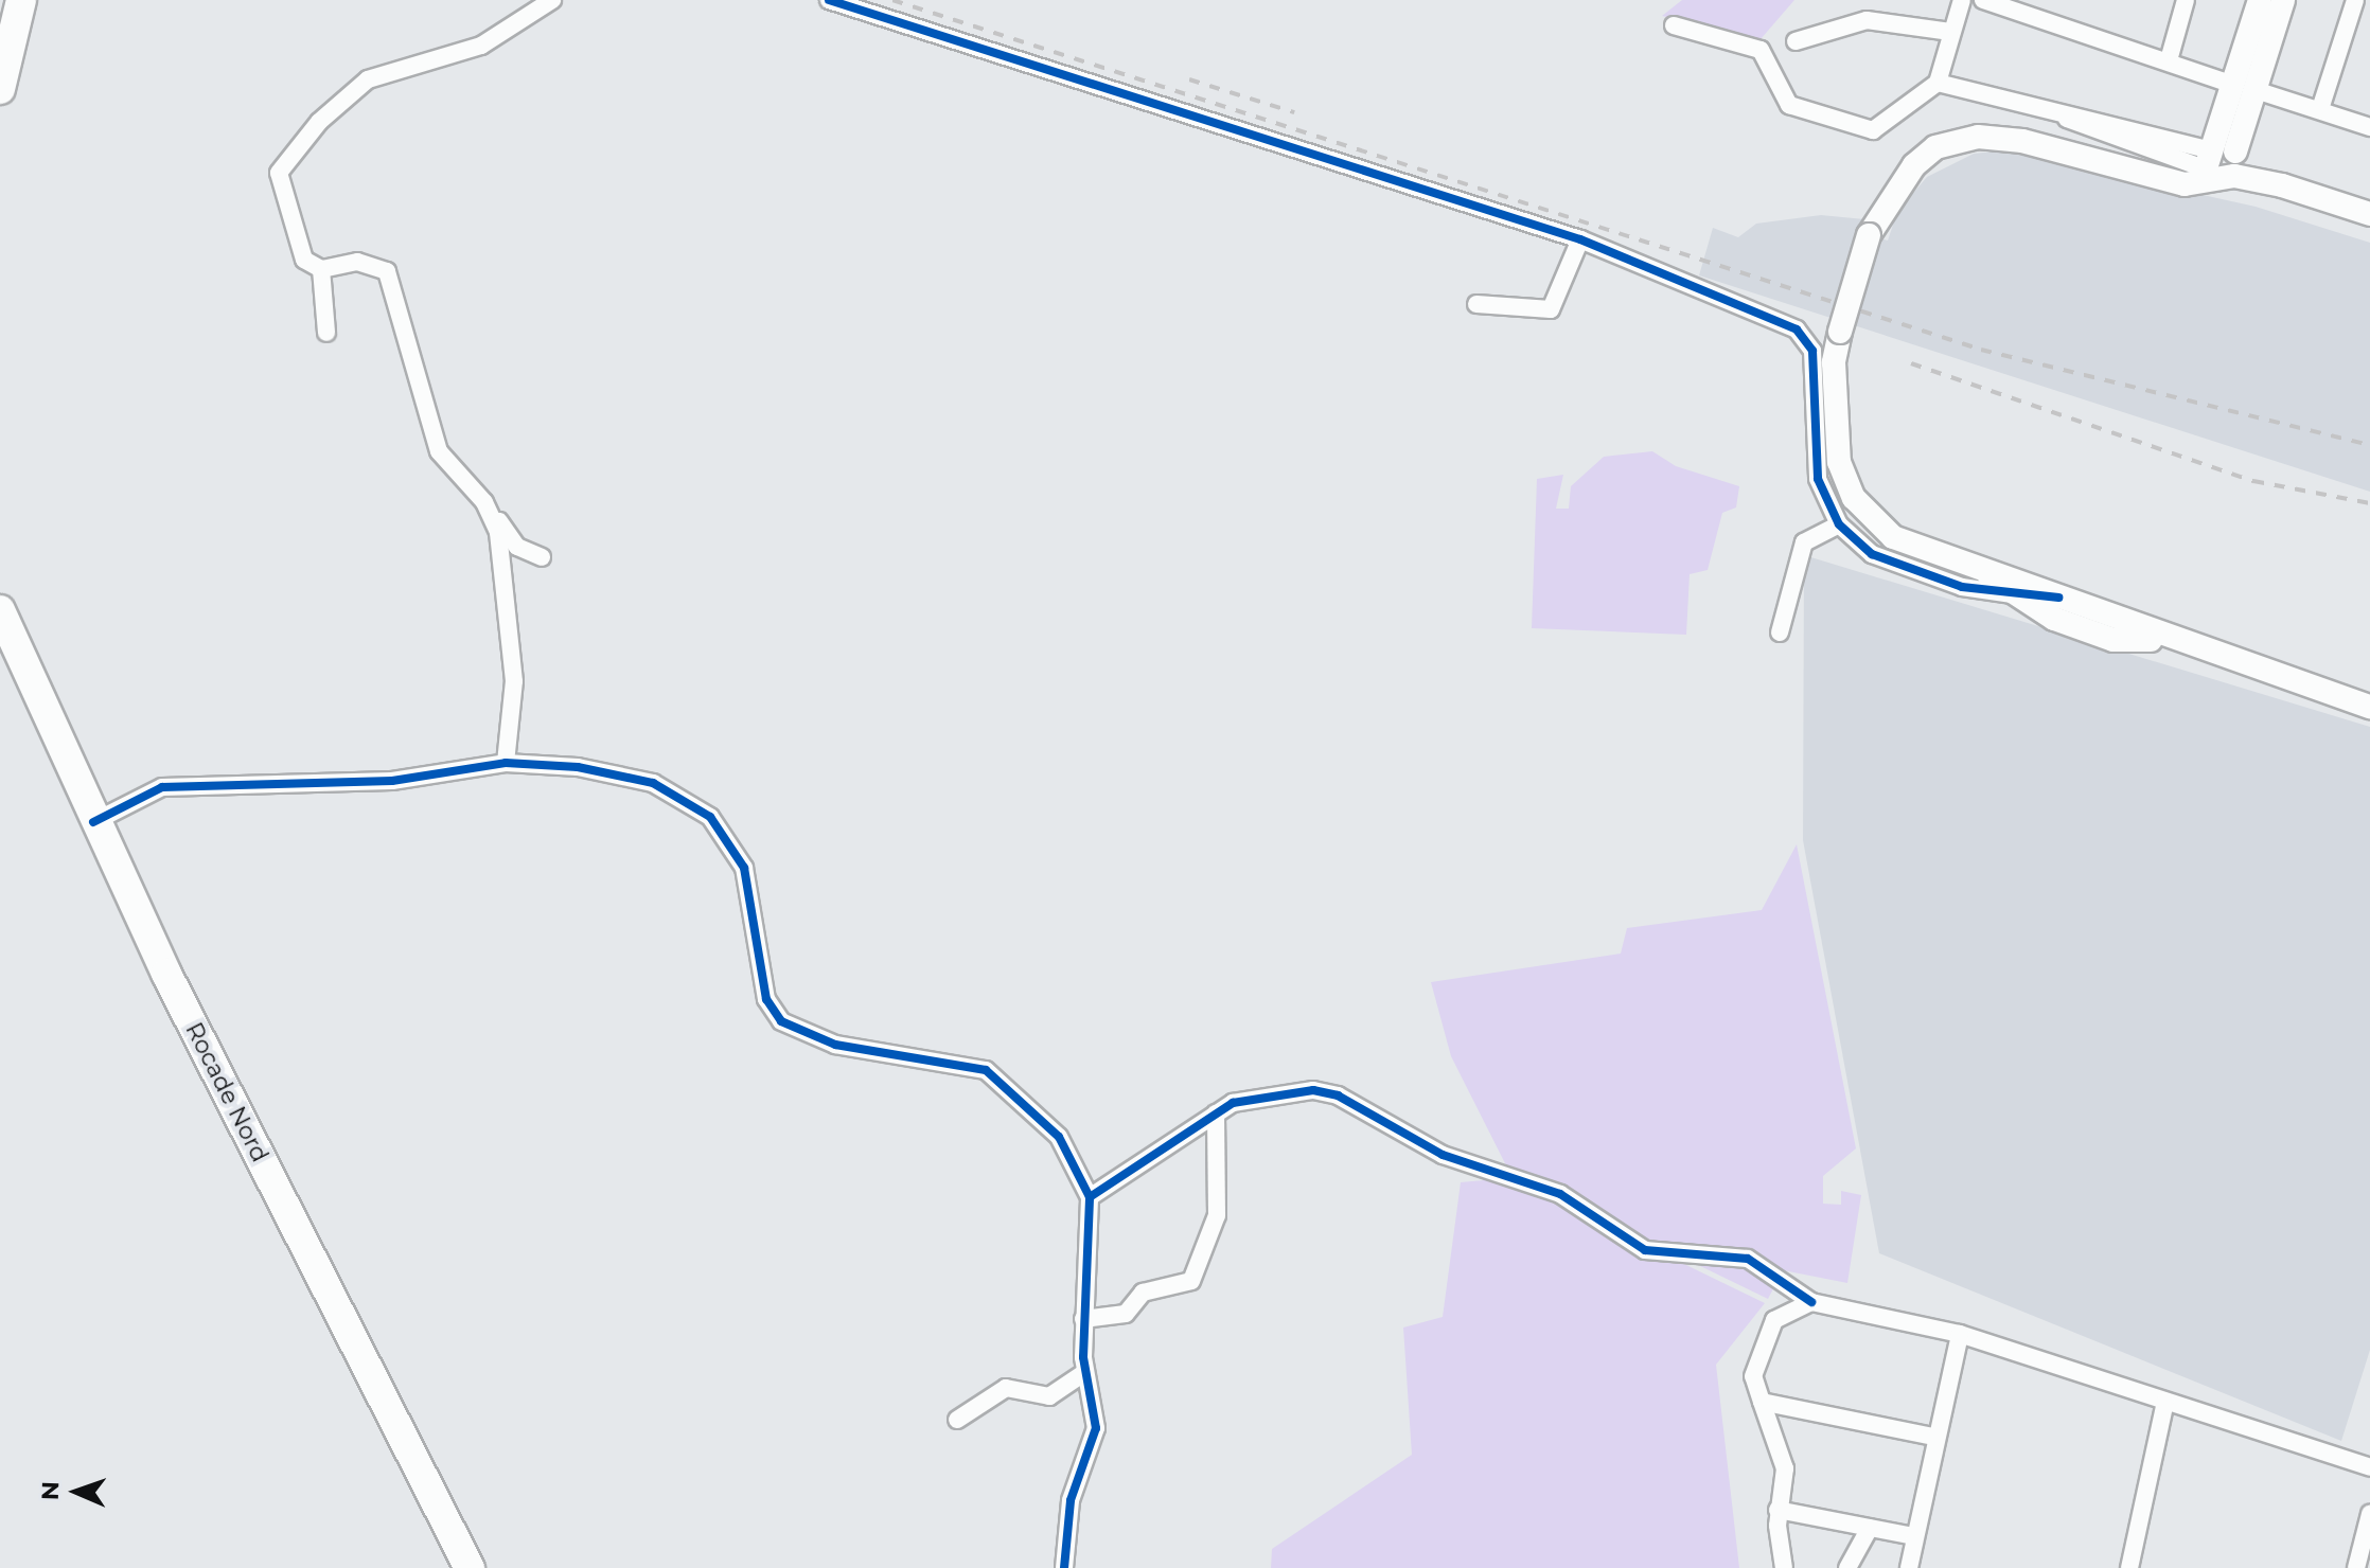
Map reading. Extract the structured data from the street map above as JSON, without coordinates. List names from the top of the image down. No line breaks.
{"streets":{"highway":["Rocade Nord"]},"north":"left"}
